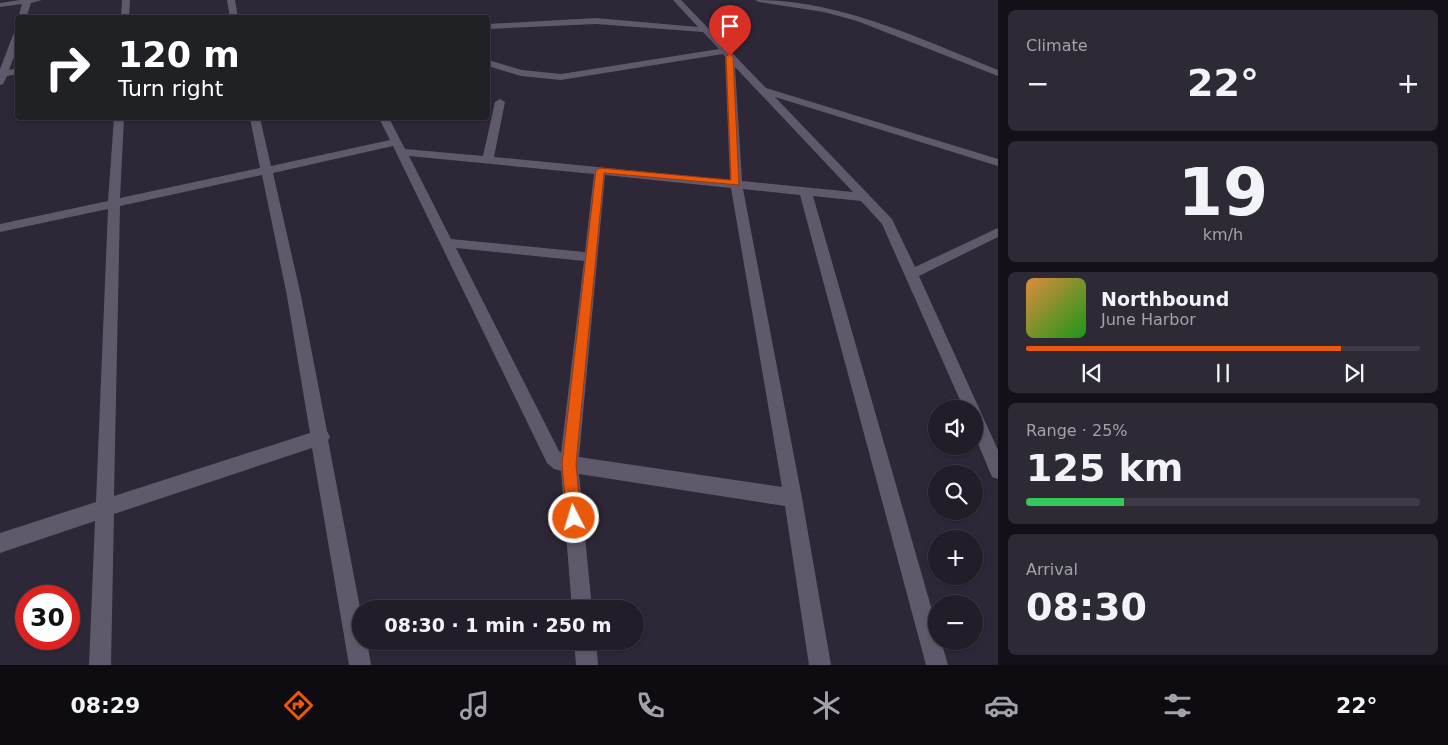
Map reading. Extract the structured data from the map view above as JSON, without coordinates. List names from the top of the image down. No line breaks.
{"page":{"tile":["Climate",["19","km/h"],["Range · 25%","125 km"],["Arrival","08:30"]],"turn":["120 m","Turn right"],"heat":["−","22°","+"],"song":["Northbound","June Harbor"],"map_buttons":["+","−"],"limit":"30","trip":"08:30 · 1 min · 250 m","tabs":["08:29","22°"]}}
